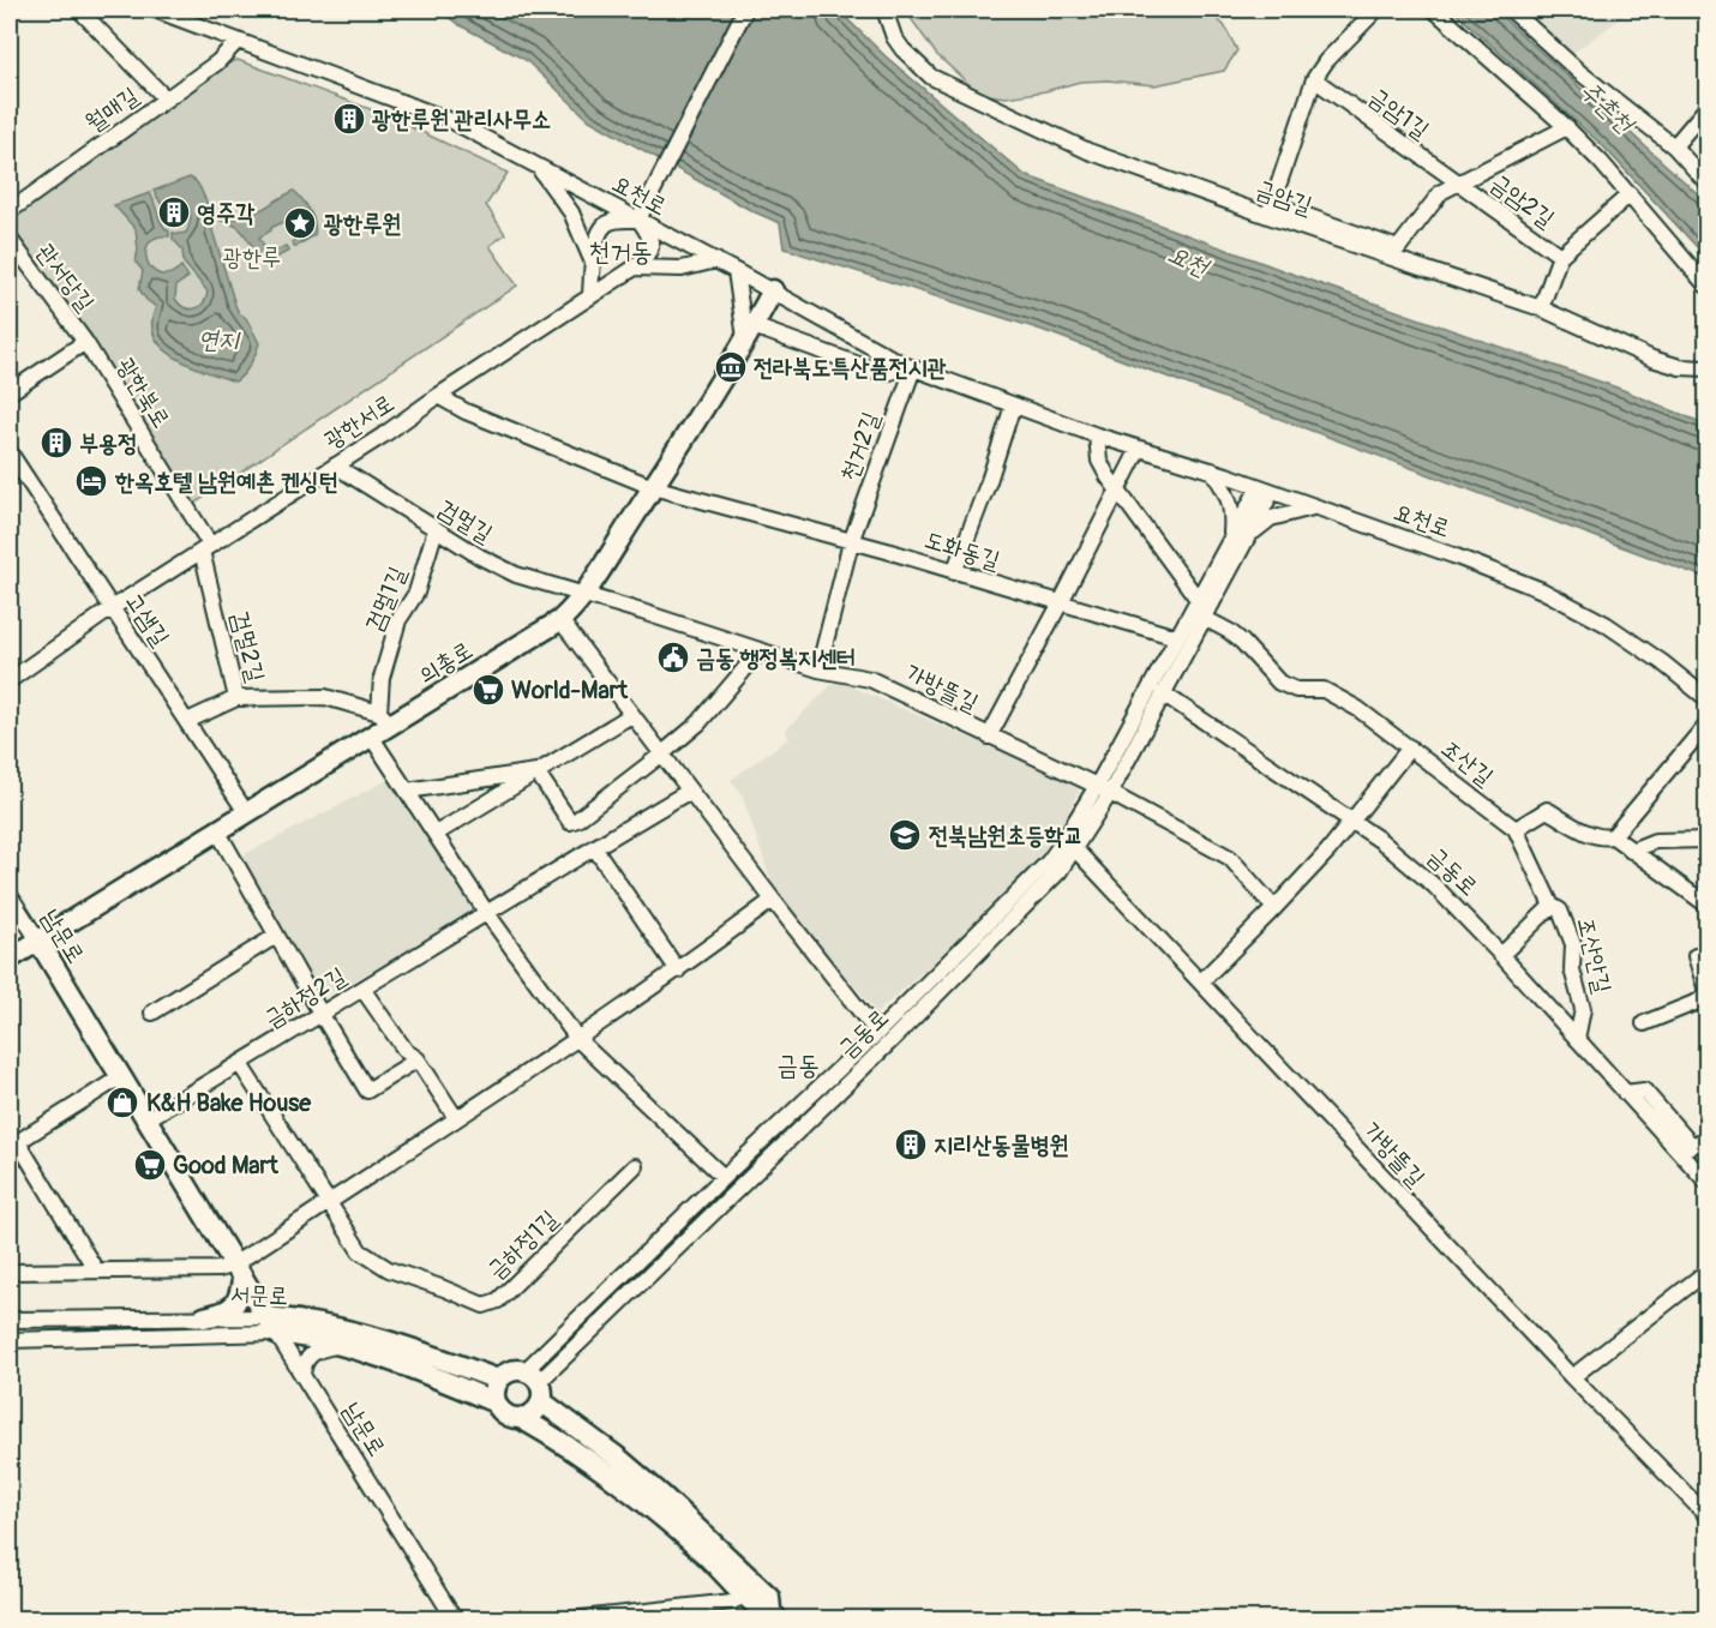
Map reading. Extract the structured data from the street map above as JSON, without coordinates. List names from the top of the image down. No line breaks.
{"streets":{"main road":["의총로","금동로","남문로","서문로"],"street":["월매길","금암1길","요천로","금암길","금암2길","관서당길","광한북로","광한서로","천거2길","검멀길","도화동길","검멀1길","고샘길","검멀2길","가방뜰길","조산길","조산안길","금하정2길","금하정1길"]},"crossings":[["월매길","요천로"],["금암1길","금암2길"],["요천로","천거2길"],["요천로","의총로"],["요천로","금동로"],["금암길","금암2길"],["관서당길","광한북로"],["광한북로","광한서로"],["광한북로","검멀2길"],["광한서로","검멀길"],["광한서로","고샘길"],["광한서로","검멀2길"],["천거2길","도화동길"],["검멀길","검멀1길"],["검멀길","의총로"],["검멀길","가방뜰길"],["도화동길","의총로"],["도화동길","금동로"],["검멀1길","검멀2길"],["검멀1길","의총로"],["고샘길","의총로"],["검멀2길","의총로"],["의총로","가방뜰길"],["의총로","남문로"],["가방뜰길","금동로"],["조산길","금동로"],["조산길","조산안길"],["금동로","조산안길"],["금동로","서문로"],["남문로","금하정2길"],["남문로","서문로"],["금하정2길","금하정1길"]],"districts":["천거동","금동"],"water":["주촌천","요천","연지"],"parks":["광한루"],"places":{"building":["광한루원 관리사무소","영주각","부용정","지리산동물병원"],"place":["광한루원"],"museum":["전라북도특산품전시관"],"hotel":["한옥호텔 남원예촌 켄싱턴"],"public building":["금동 행정복지센터"],"supermarket":["World-Mart","Good Mart"],"school or university":["전북남원초등학교"],"shop":["K&H Bake House"]}}
